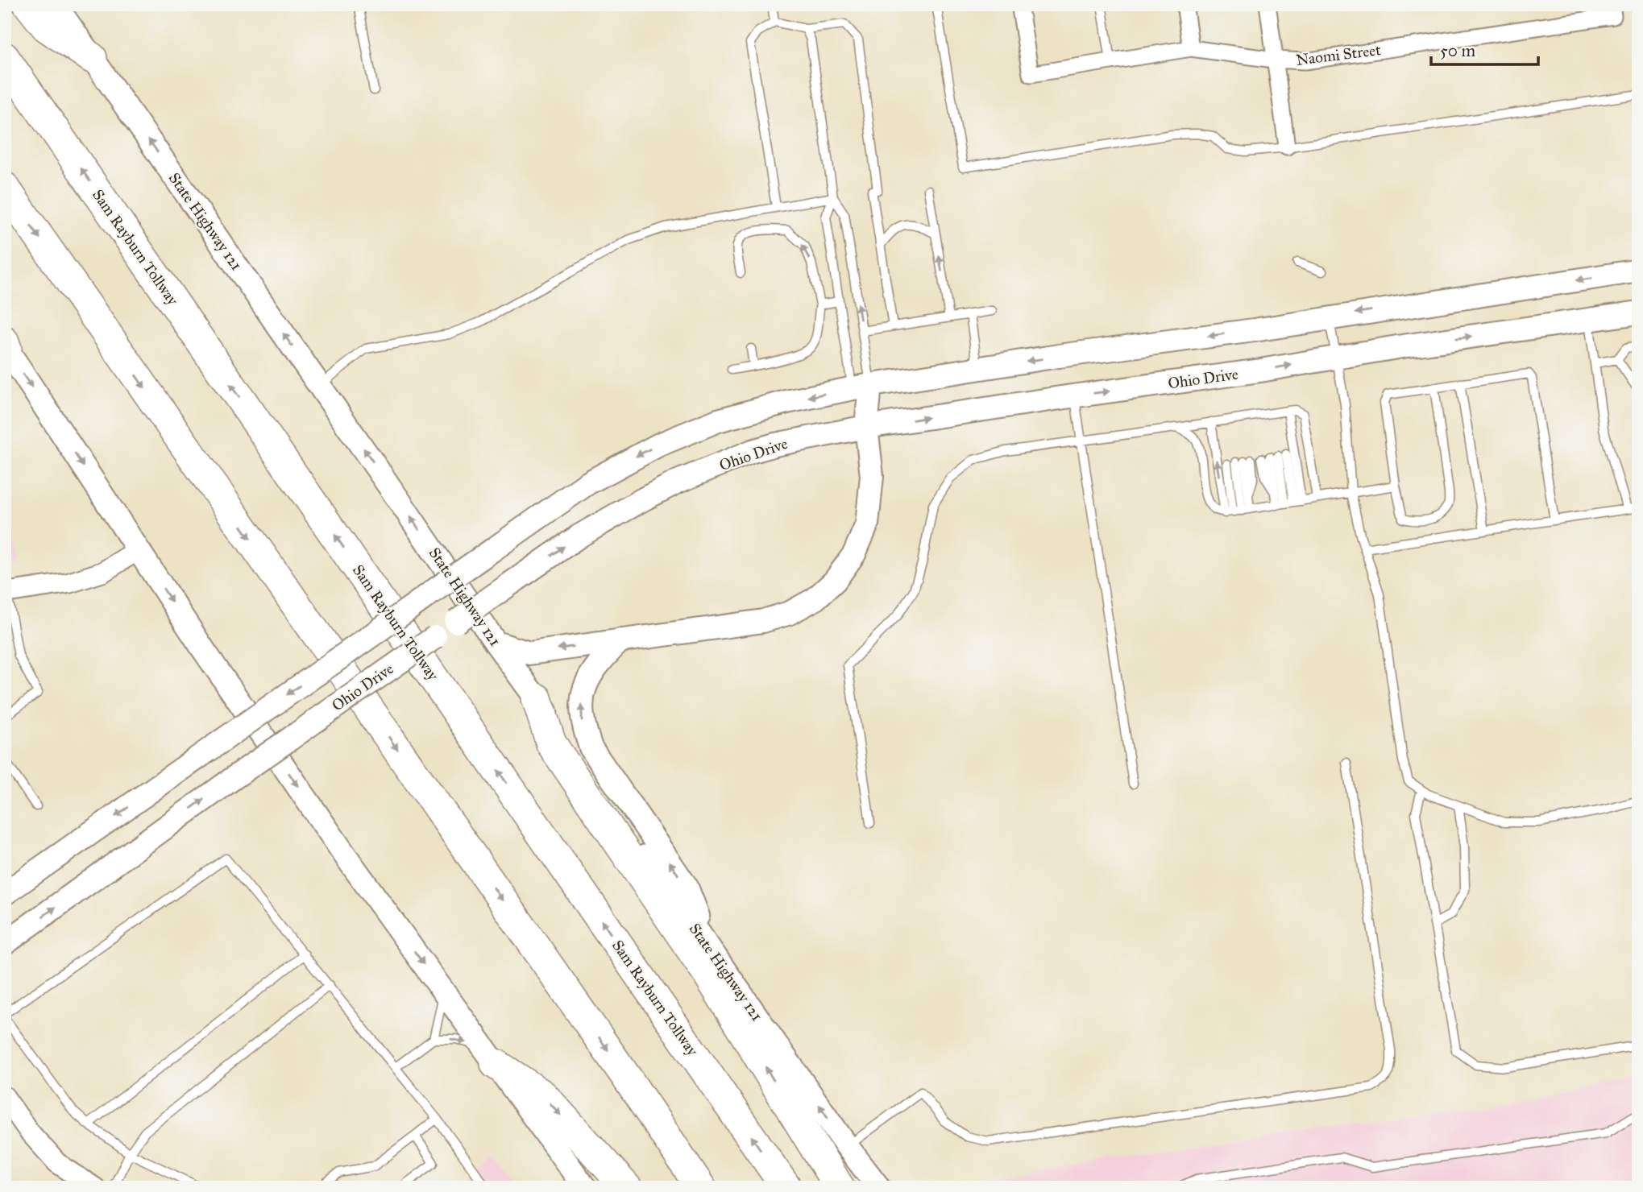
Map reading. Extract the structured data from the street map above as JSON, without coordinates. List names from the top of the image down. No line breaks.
{"streets":{"highway":["Sam Rayburn Tollway"],"main road":["State Highway 121","Ohio Drive"],"street":["Naomi Street"]},"one_way":["State Highway 121"],"scale_bar":"50 m"}
